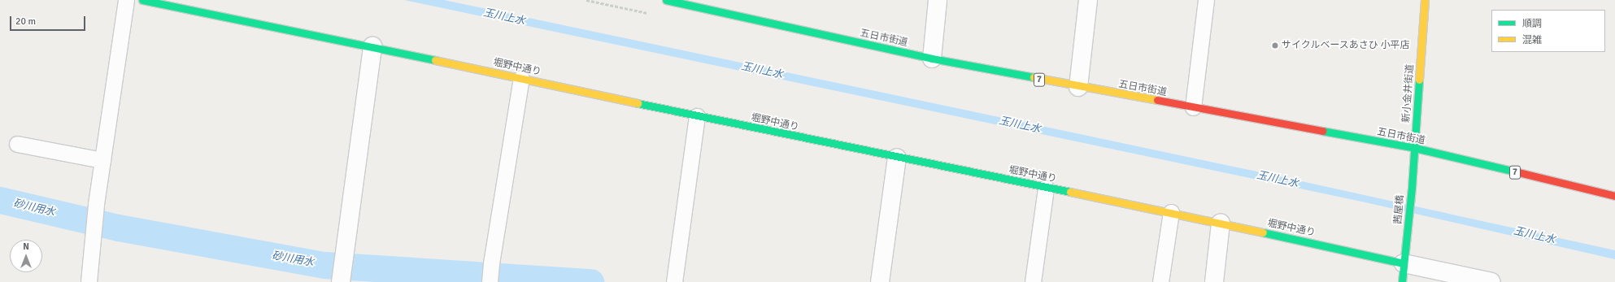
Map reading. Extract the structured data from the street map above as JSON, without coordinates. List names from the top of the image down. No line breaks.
{"streets":{"street":["五日市街道","堀野中通り","7","新小金井街道","茜屋橋"]},"crossings":[["五日市街道","新小金井街道"],["堀野中通り","茜屋橋"],["新小金井街道","茜屋橋"]],"water":["玉川上水","砂川用水"],"places":["サイクルベースあさひ 小平店"],"legend":["順調","混雑"],"scale_bar":"20 m","north":"top"}
